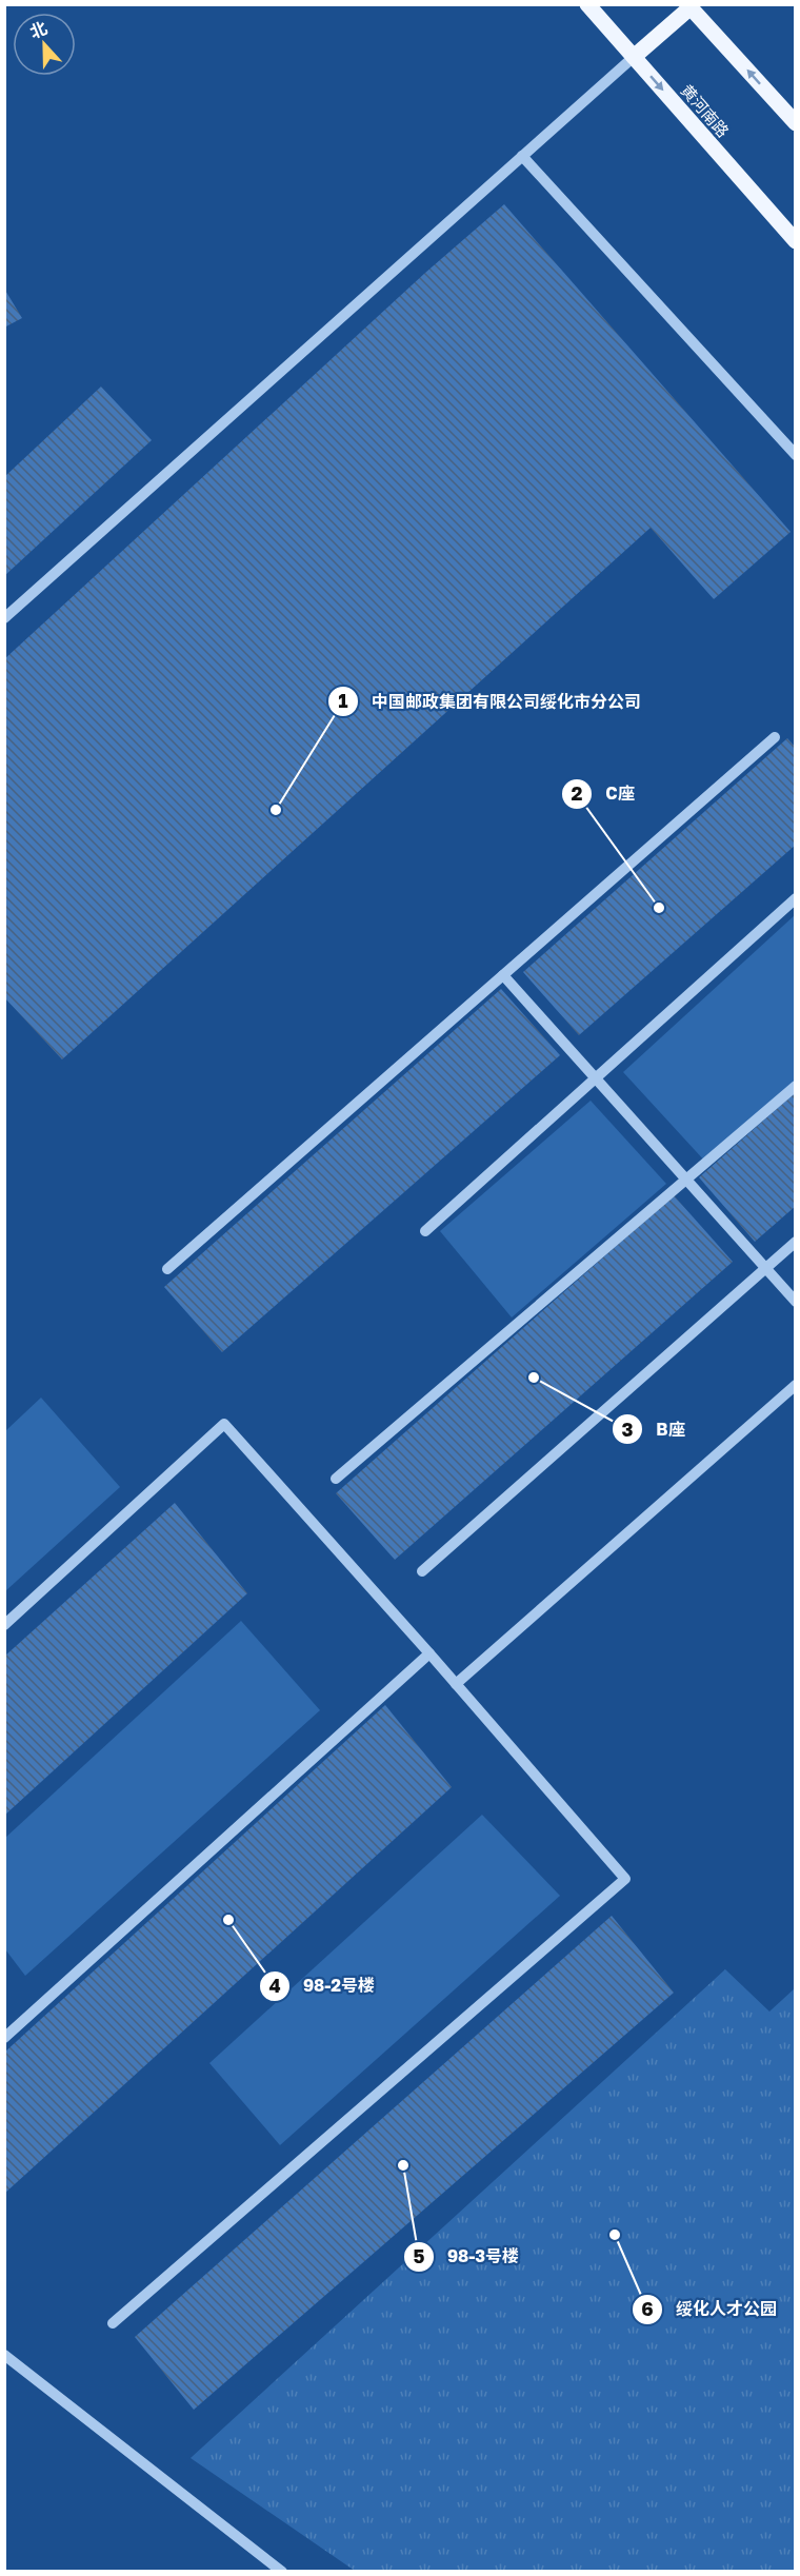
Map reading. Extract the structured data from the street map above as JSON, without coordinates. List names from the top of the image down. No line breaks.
{"streets":{"main road":["黄河南路"]},"places":["中国邮政集团有限公司绥化市分公司","C座","B座","98-2号楼","98-3号楼","绥化人才公园"],"north":"top"}
